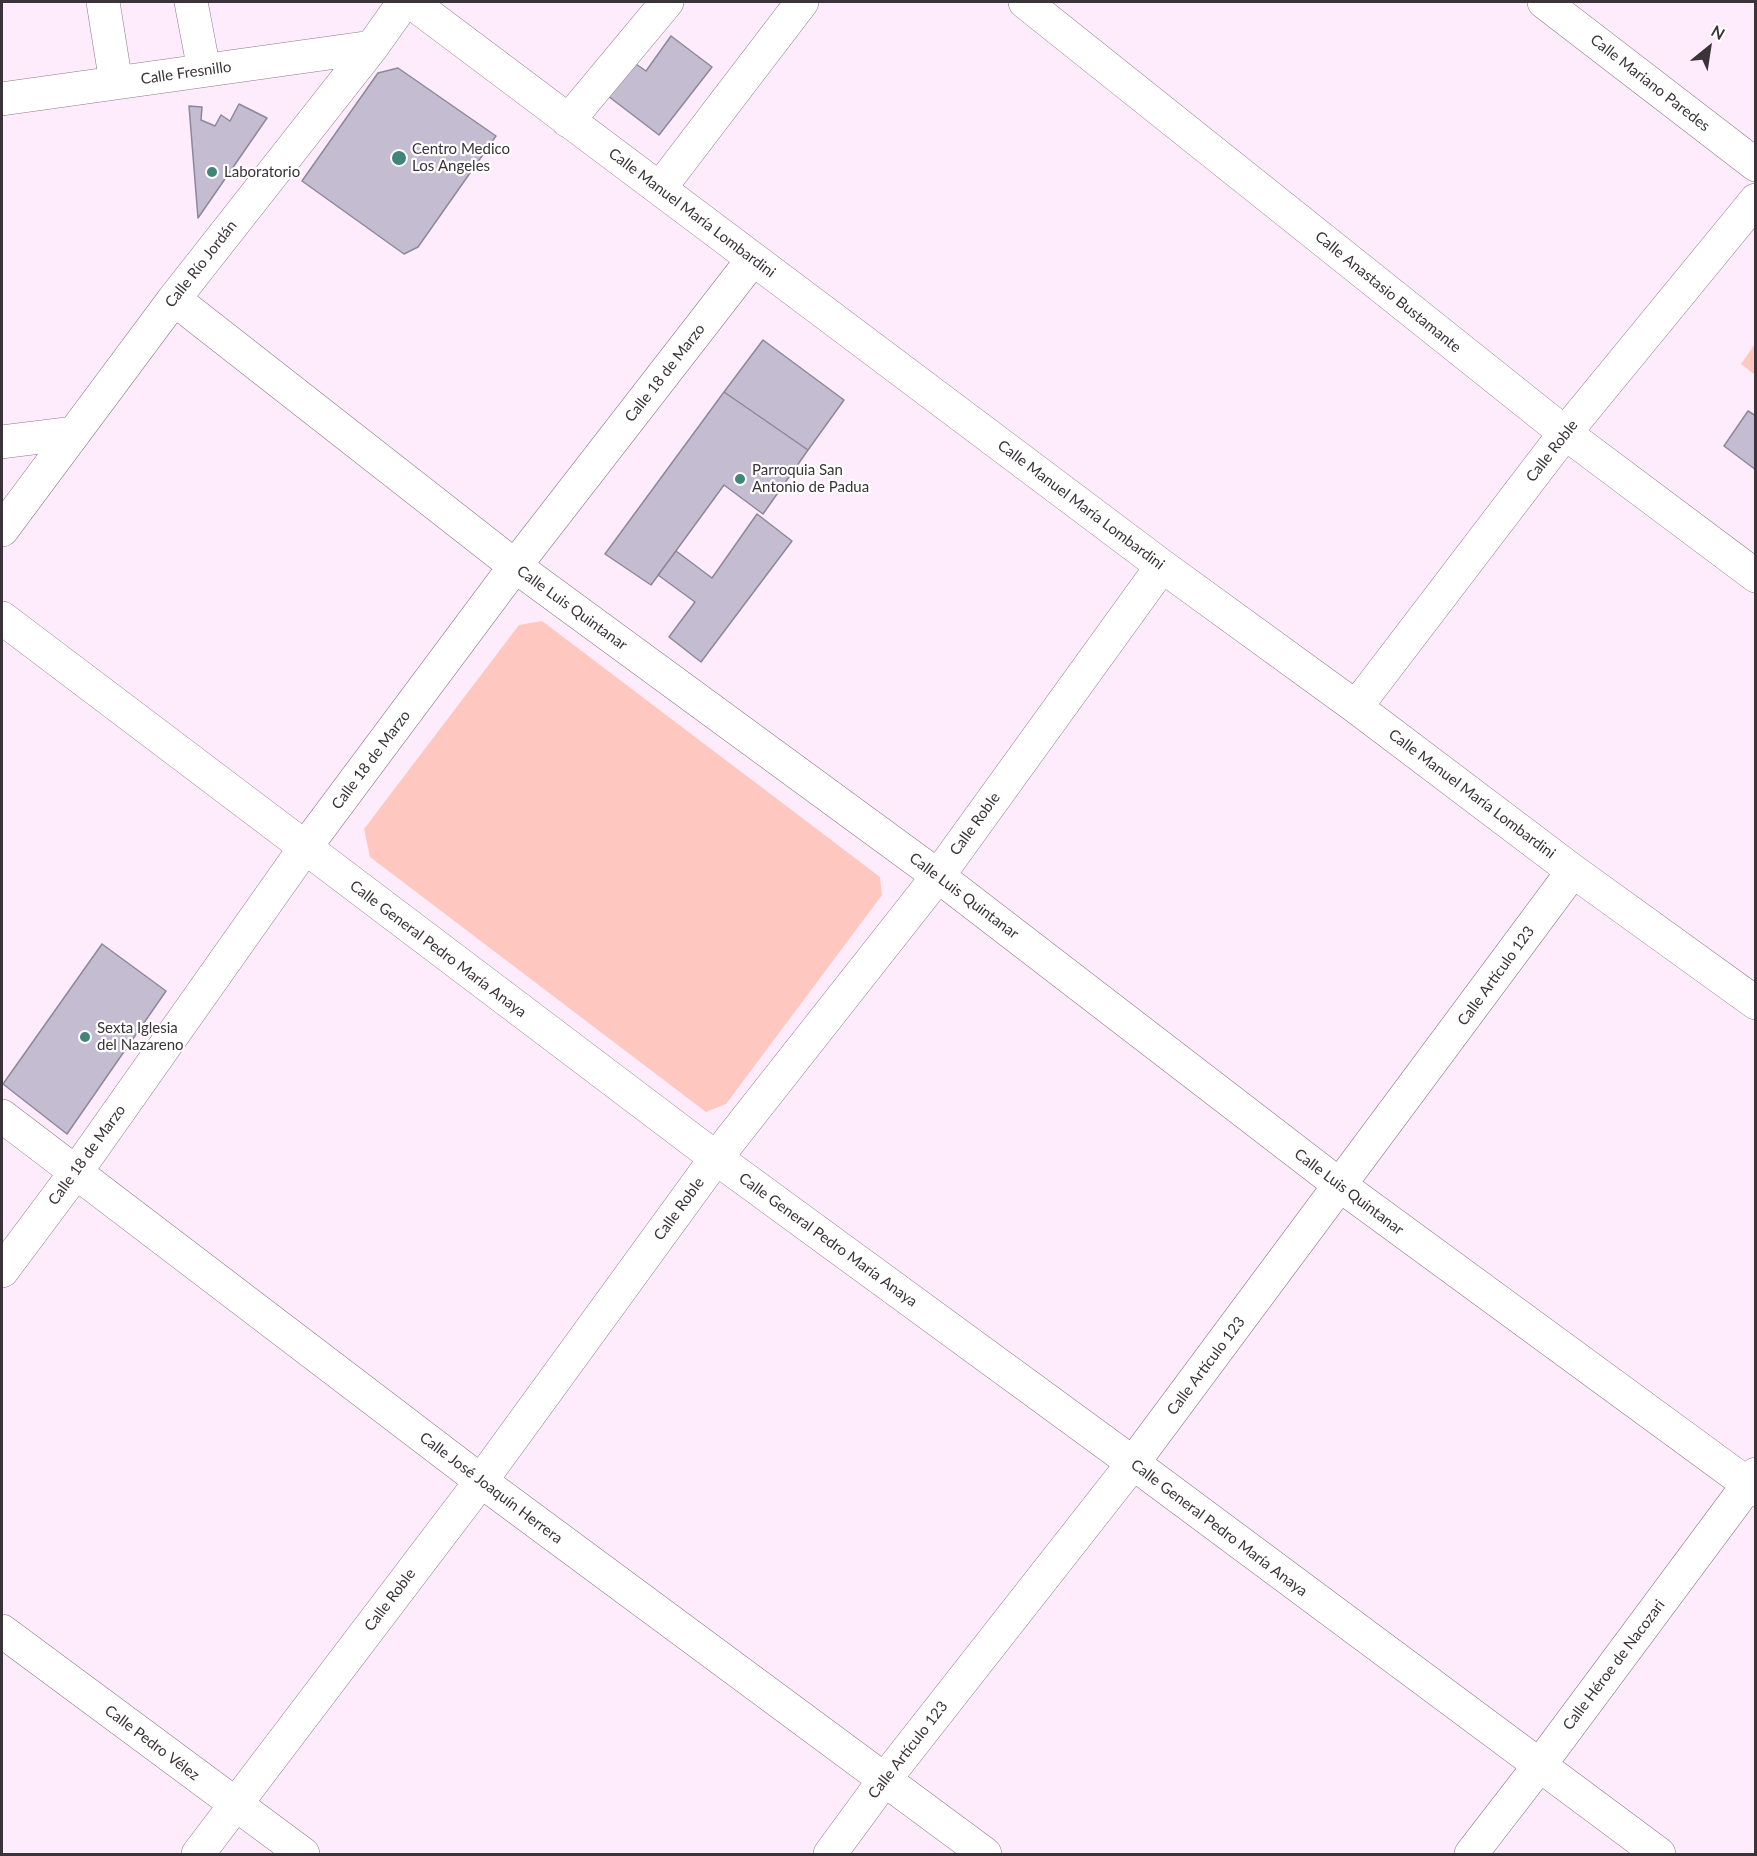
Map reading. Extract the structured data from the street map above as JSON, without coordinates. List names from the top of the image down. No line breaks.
{"streets":{"street":["Calle Fresnillo","Calle Mariano Paredes","Calle Manuel María Lombardini","Calle Río Jordán","Calle Anastasio Bustamante","Calle 18 de Marzo","Calle Roble","Calle Luis Quintanar","Calle General Pedro María Anaya","Calle Artículo 123","Calle José Joaquín Herrera","Calle Héroe de Nacozari","Calle Pedro Vélez"]},"crossings":[["Calle Fresnillo","Calle Río Jordán"],["Calle Manuel María Lombardini","Calle 18 de Marzo"],["Calle Manuel María Lombardini","Calle Roble"],["Calle Manuel María Lombardini","Calle Artículo 123"],["Calle Río Jordán","Calle Luis Quintanar"],["Calle Anastasio Bustamante","Calle Roble"],["Calle 18 de Marzo","Calle Luis Quintanar"],["Calle 18 de Marzo","Calle General Pedro María Anaya"],["Calle 18 de Marzo","Calle José Joaquín Herrera"],["Calle Roble","Calle Luis Quintanar"],["Calle Roble","Calle General Pedro María Anaya"],["Calle Roble","Calle José Joaquín Herrera"],["Calle Roble","Calle Pedro Vélez"],["Calle Luis Quintanar","Calle Artículo 123"],["Calle Luis Quintanar","Calle Héroe de Nacozari"],["Calle General Pedro María Anaya","Calle Artículo 123"],["Calle General Pedro María Anaya","Calle Héroe de Nacozari"],["Calle Artículo 123","Calle José Joaquín Herrera"]],"places":["Centro Medico Los Angeles","Laboratorio","Parroquia San Antonio de Padua","Sexta Iglesia del Nazareno"],"north":"top right"}
